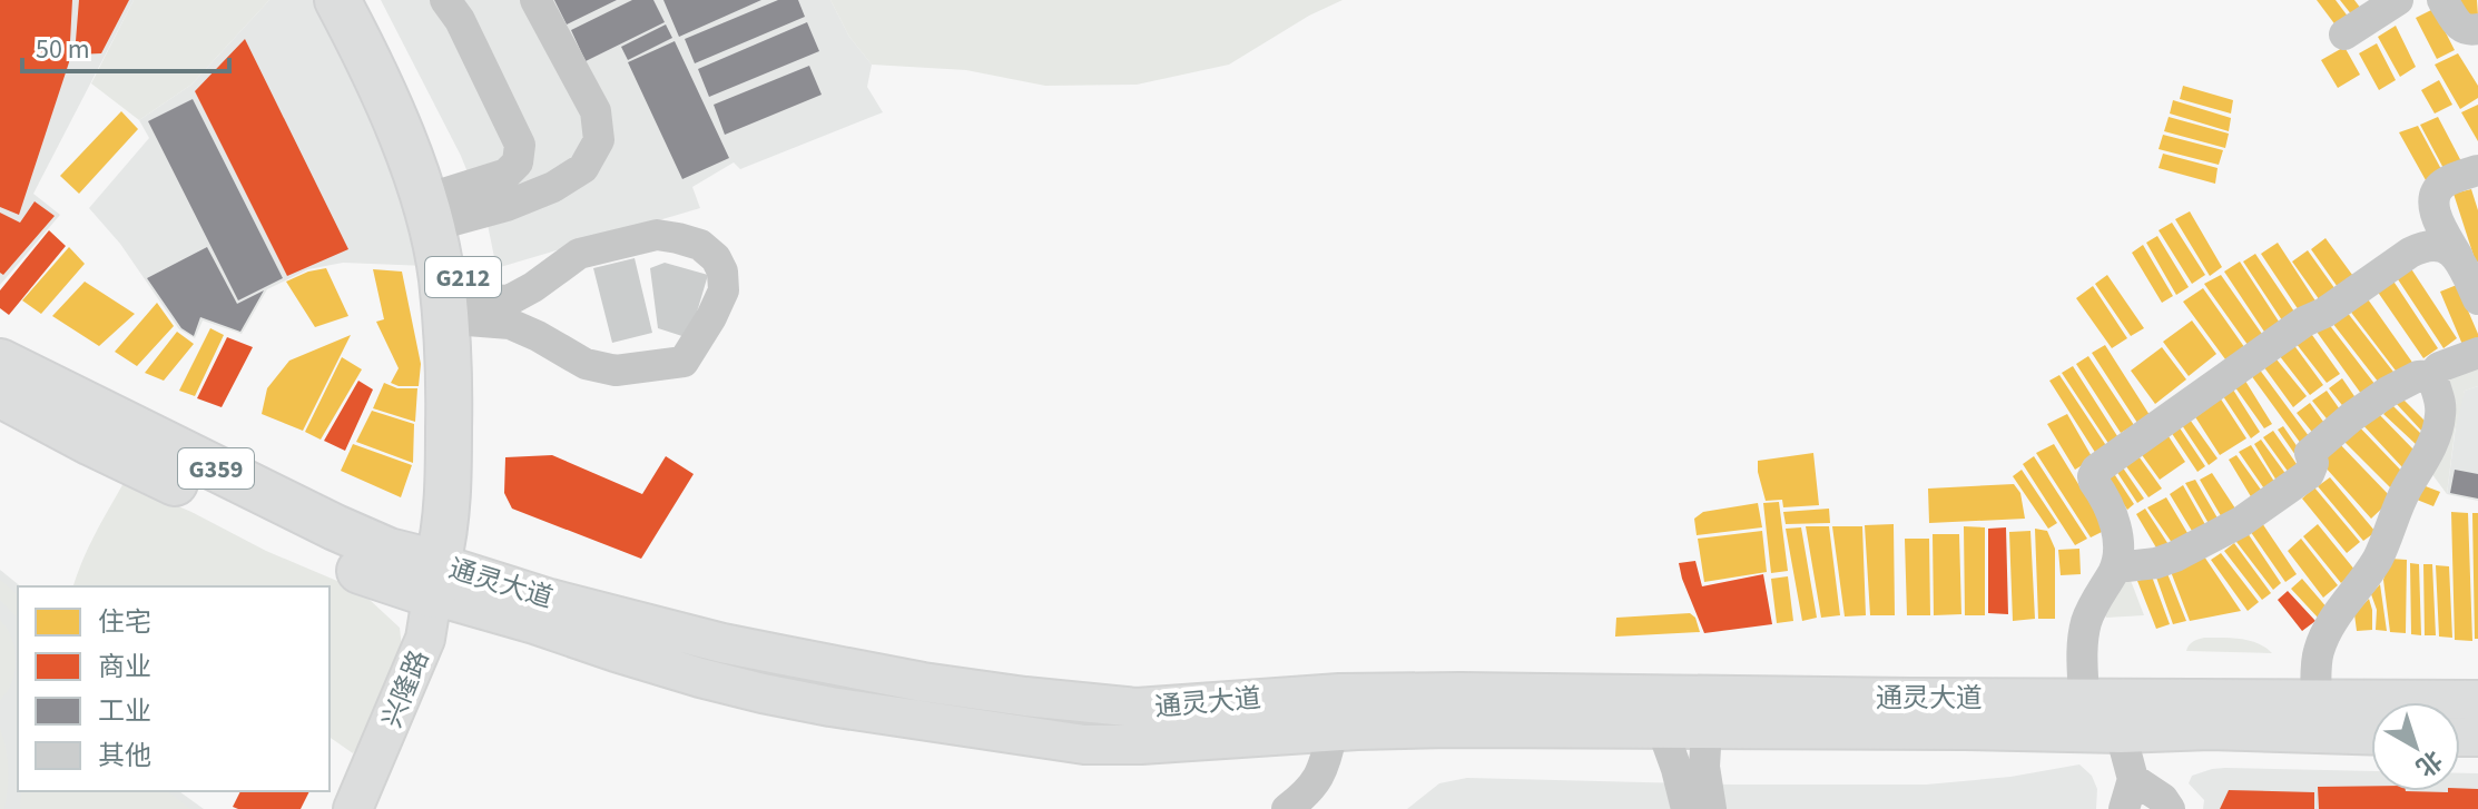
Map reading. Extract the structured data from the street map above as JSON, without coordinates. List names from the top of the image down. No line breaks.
{"streets":{"highway":["G212","G359","通灵大道"],"main road":["兴隆路"]},"crossings":[["G212","通灵大道"],["G212","兴隆路"],["通灵大道","兴隆路"]],"legend":["住宅","商业","工业","其他"],"scale_bar":"50 m","north":"bottom right"}
